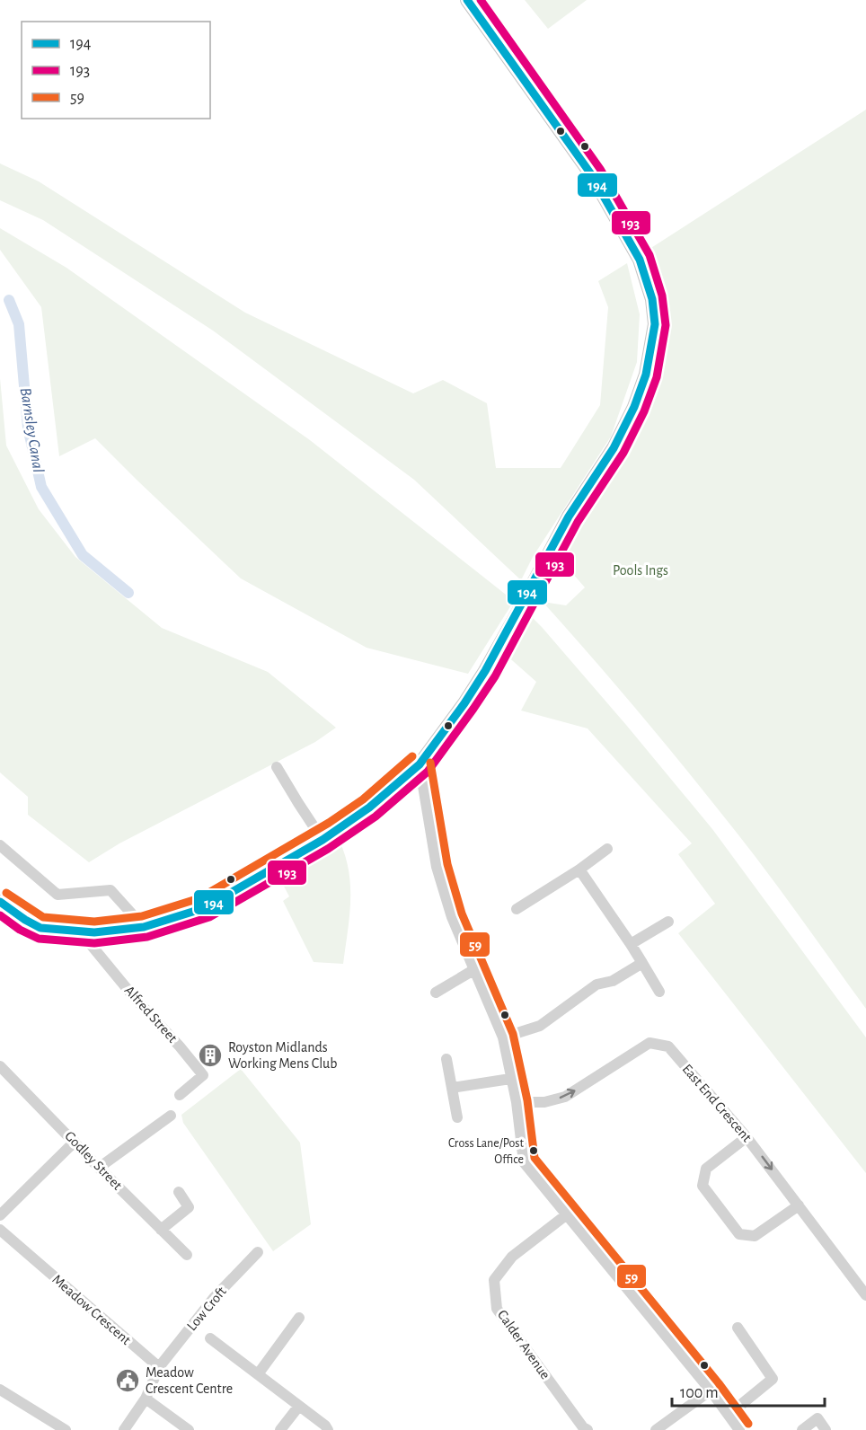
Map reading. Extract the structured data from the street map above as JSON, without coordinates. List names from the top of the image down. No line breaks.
{"streets":{"street":["Alfred Street","East End Crescent","Godley Street","Low Croft","Meadow Crescent","Calder Avenue"]},"crossings":[["Low Croft","Meadow Crescent"]],"one_way":["East End Crescent"],"water":["Barnsley Canal"],"parks":["Pools Ings"],"places":{"building":["Royston Midlands Working Mens Club"],"other":["Cross Lane/Post Office"],"public building":["Meadow Crescent Centre"]},"lines":["transit line 194","transit line 193","transit line 59"],"legend":["194","193","59"],"scale_bar":"100 m"}
